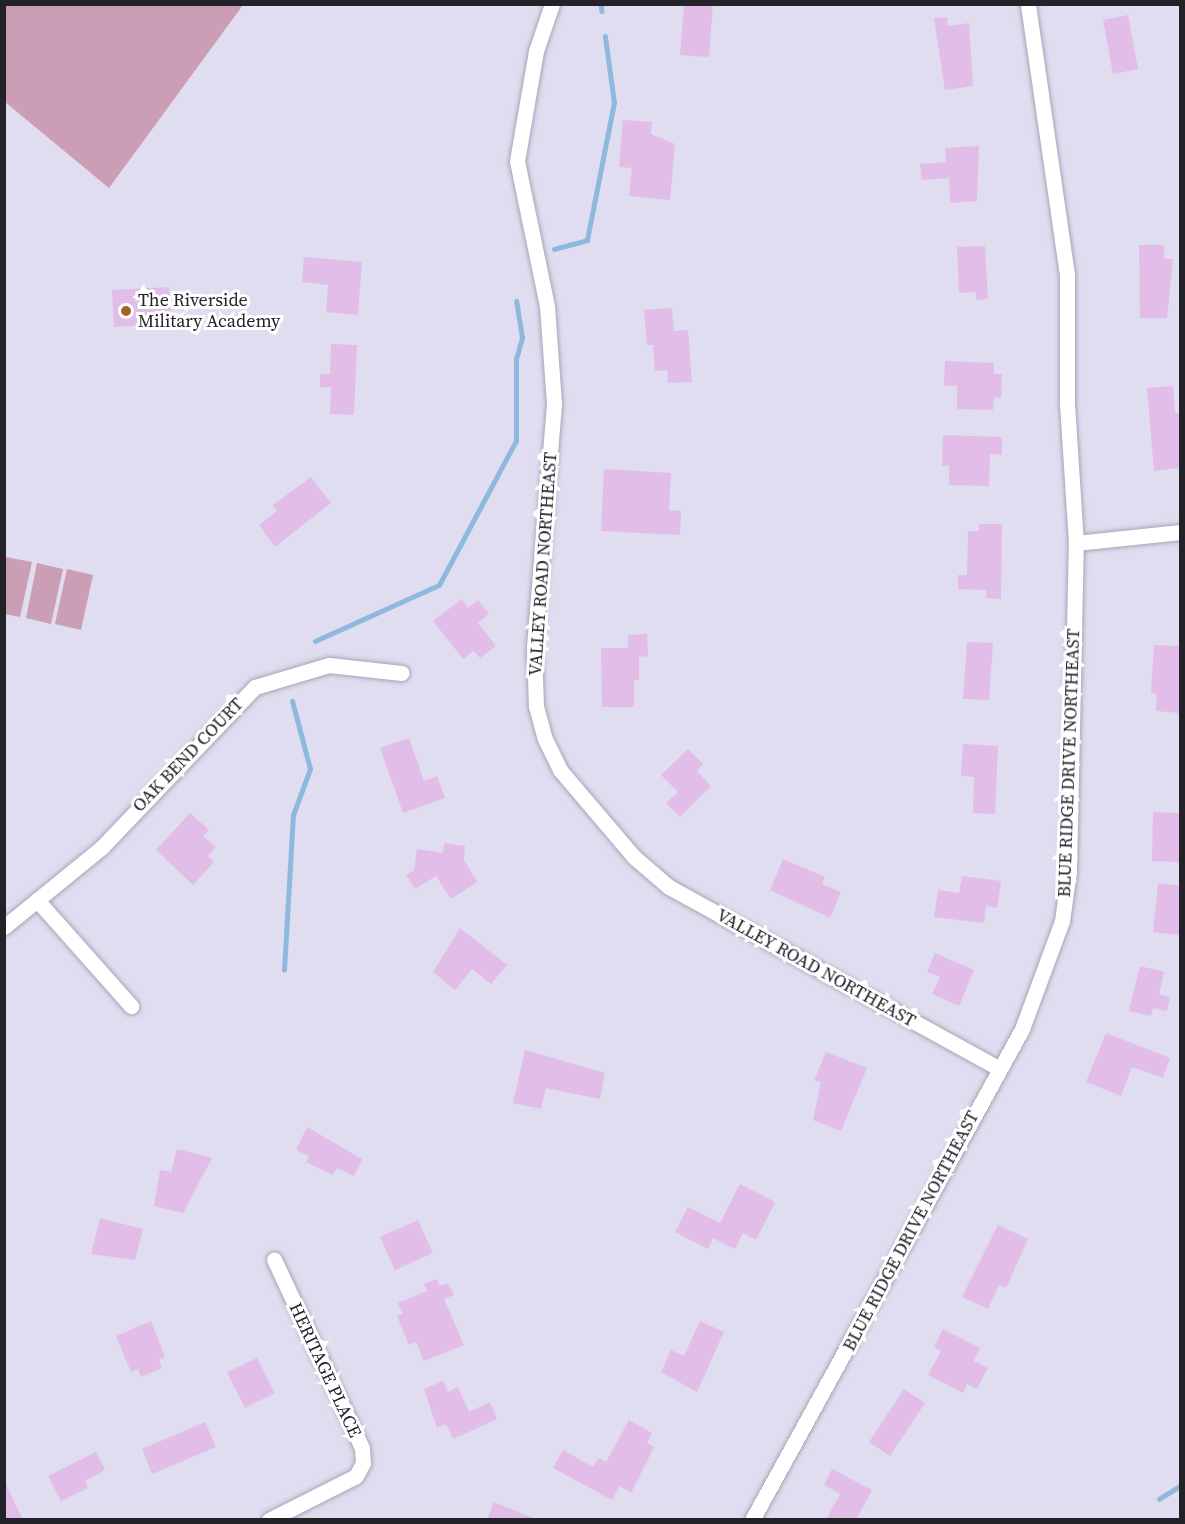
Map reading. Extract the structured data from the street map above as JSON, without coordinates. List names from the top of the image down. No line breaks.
{"streets":{"street":["VALLEY ROAD NORTHEAST","OAK BEND COURT","BLUE RIDGE DRIVE NORTHEAST","HERITAGE PLACE"]},"crossings":[["VALLEY ROAD NORTHEAST","BLUE RIDGE DRIVE NORTHEAST"]],"places":["The Riverside Military Academy"]}
